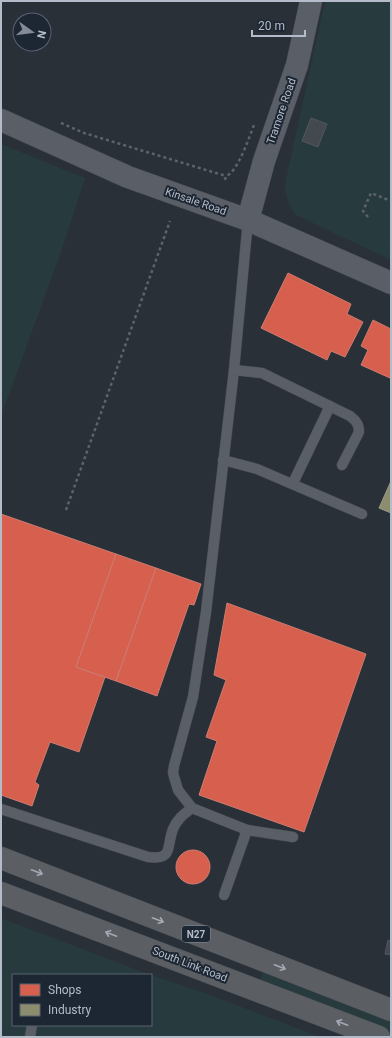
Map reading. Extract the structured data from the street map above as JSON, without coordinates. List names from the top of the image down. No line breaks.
{"streets":{"highway":["N27","South Link Road"],"street":["Tramore Road","Kinsale Road"]},"crossings":[["Tramore Road","Kinsale Road"]],"legend":["Shops","Industry"],"scale_bar":"20 m","north":"right"}
